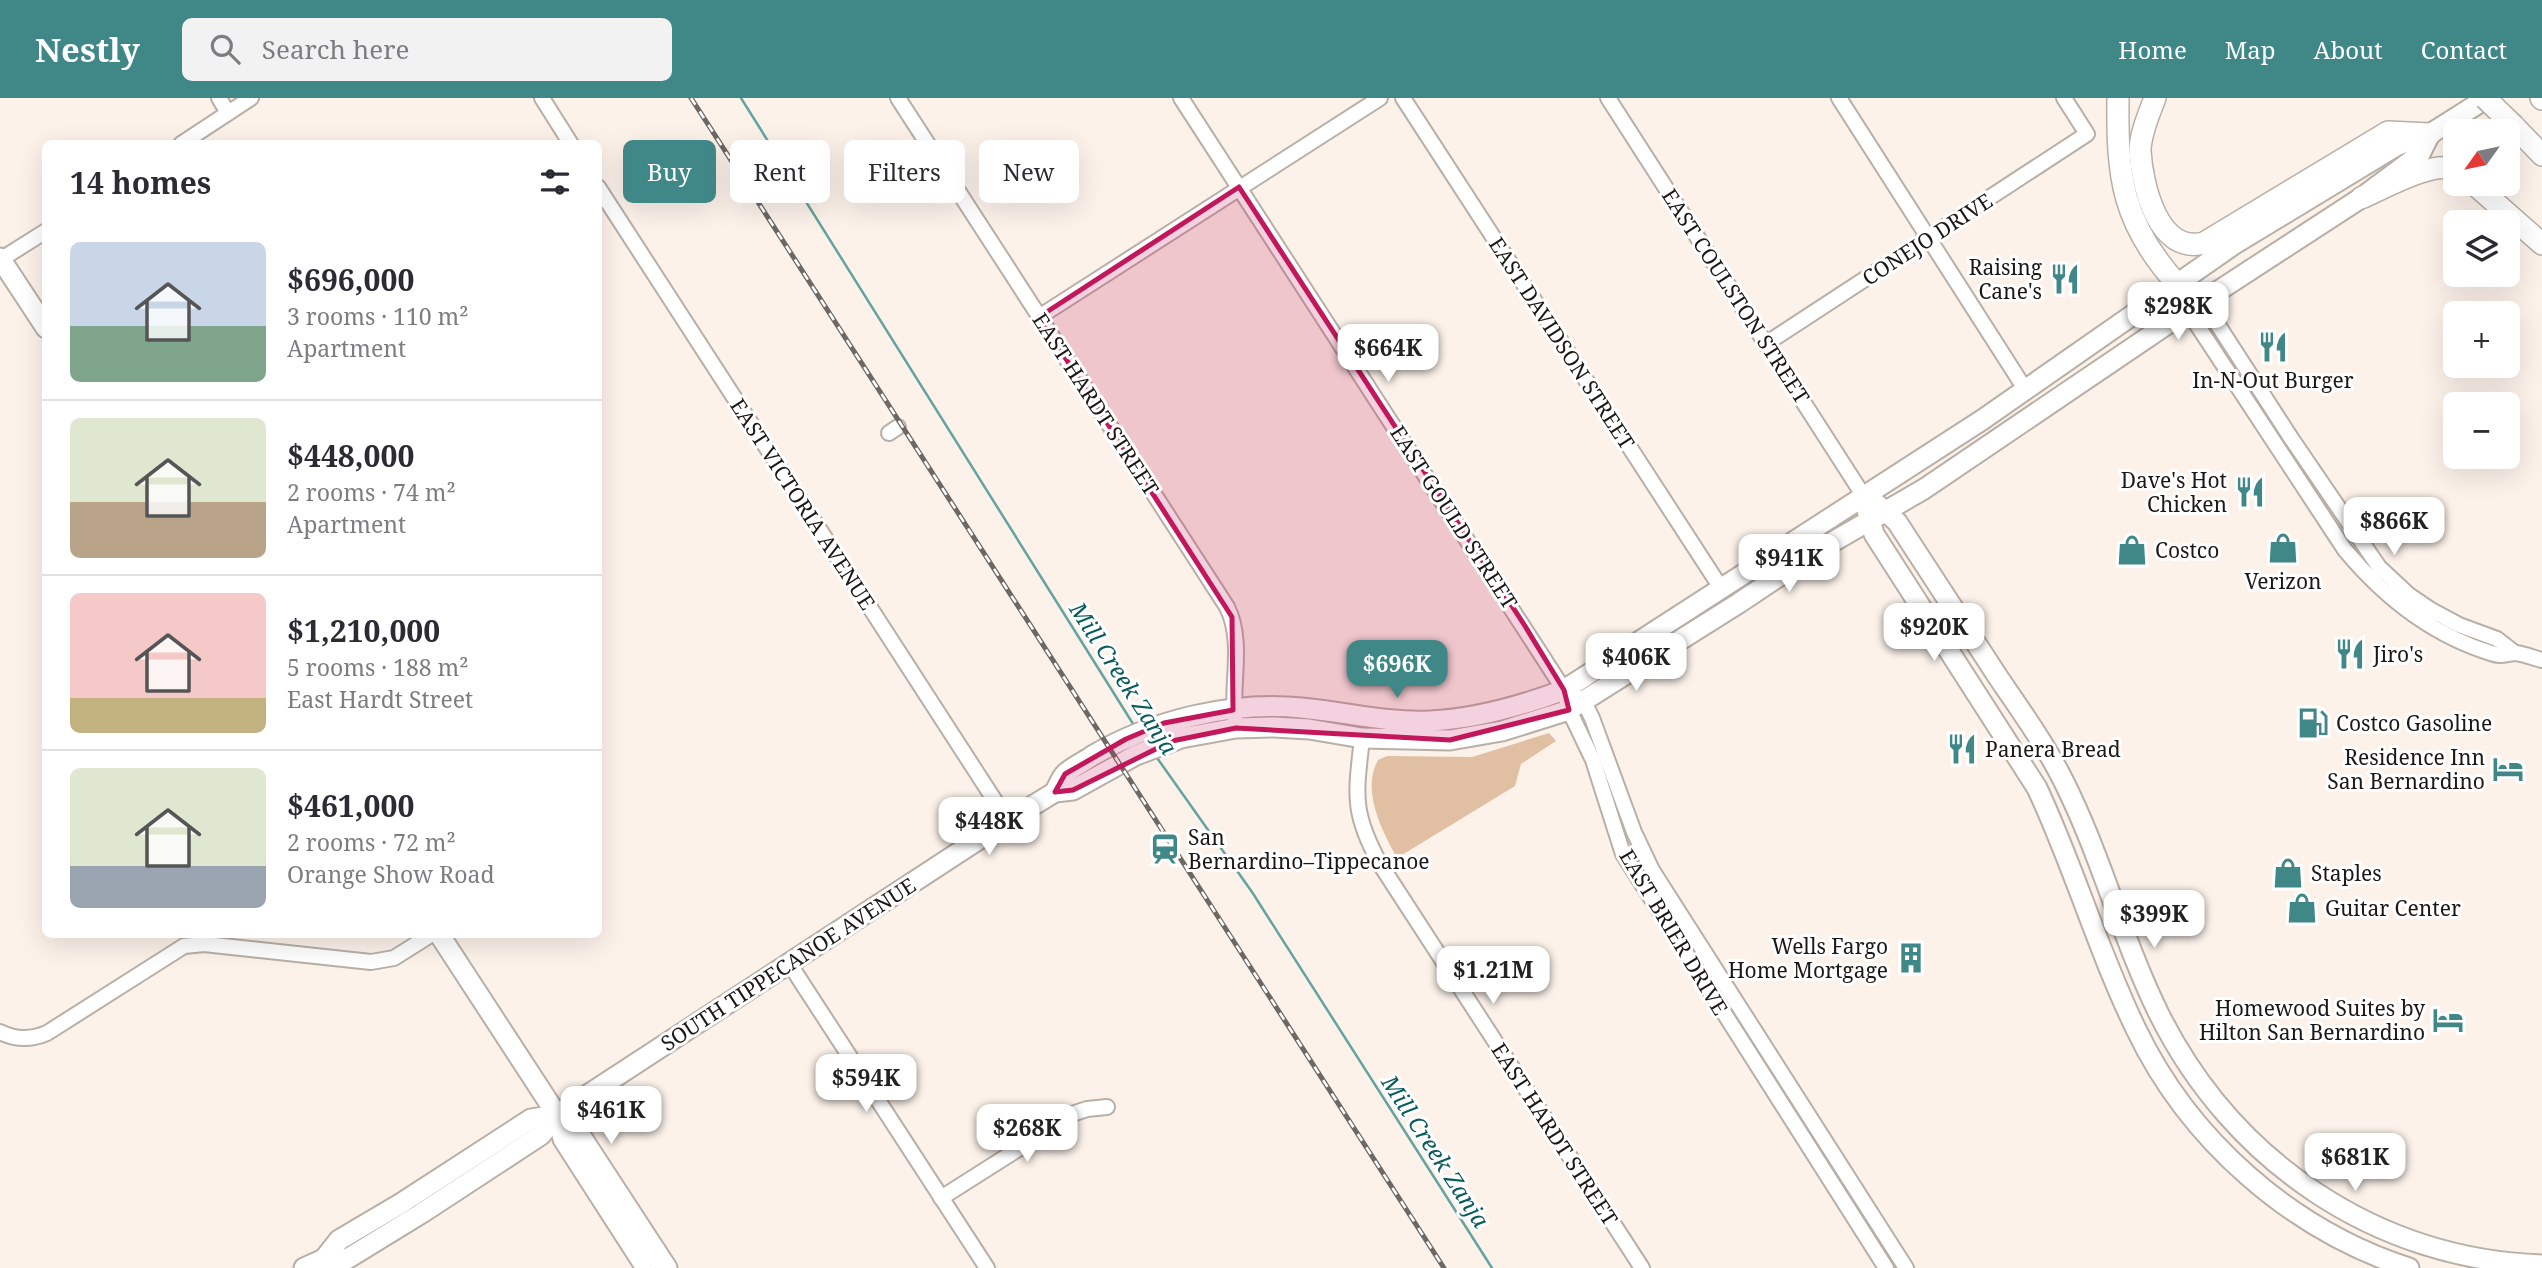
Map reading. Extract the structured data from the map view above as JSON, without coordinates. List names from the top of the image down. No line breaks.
{"streets":{"main road":["SOUTH TIPPECANOE AVENUE"],"street":["CONEJO DRIVE","EAST COULSTON STREET","EAST DAVIDSON STREET","EAST HARDT STREET","EAST VICTORIA AVENUE","EAST GOULD STREET","EAST BRIER DRIVE"]},"crossings":[["CONEJO DRIVE","EAST COULSTON STREET"],["EAST COULSTON STREET","SOUTH TIPPECANOE AVENUE"],["EAST DAVIDSON STREET","SOUTH TIPPECANOE AVENUE"],["EAST HARDT STREET","SOUTH TIPPECANOE AVENUE"],["EAST VICTORIA AVENUE","SOUTH TIPPECANOE AVENUE"],["EAST GOULD STREET","EAST BRIER DRIVE"],["EAST GOULD STREET","SOUTH TIPPECANOE AVENUE"],["EAST BRIER DRIVE","SOUTH TIPPECANOE AVENUE"]],"water":["Mill Creek Zanja"],"places":{"restaurant":["Raising Cane's","In-N-Out Burger","Dave's Hot Chicken","Jiro's","Panera Bread"],"shop":["Verizon","Costco","Staples","Guitar Center"],"fuel station":["Costco Gasoline"],"hotel":["Residence Inn San Bernardino","Homewood Suites by Hilton San Bernardino"],"station":["San Bernardino–Tippecanoe"],"building":["Wells Fargo Home Mortgage"]},"north":"bottom left","page":{"header":"Nestly","search":"Search here","nav":["Home","Map","About","Contact"],"map_buttons":["+","−"],"chip":["Buy","Rent","Filters","New"],"heading":"14 homes","list":[{"name":"$696,000","note":"3 rooms · 110 m² · Apartment"},{"name":"$448,000","note":"2 rooms · 74 m² · Apartment"},{"name":"$1,210,000","note":"5 rooms · 188 m² · East Hardt Street"},{"name":"$461,000","note":"2 rooms · 72 m² · Orange Show Road"}],"price":["$298K","$664K","$866K","$941K","$920K","$406K","$696K","$448K","$399K","$1.21M","$594K","$461K","$268K","$681K"]}}
